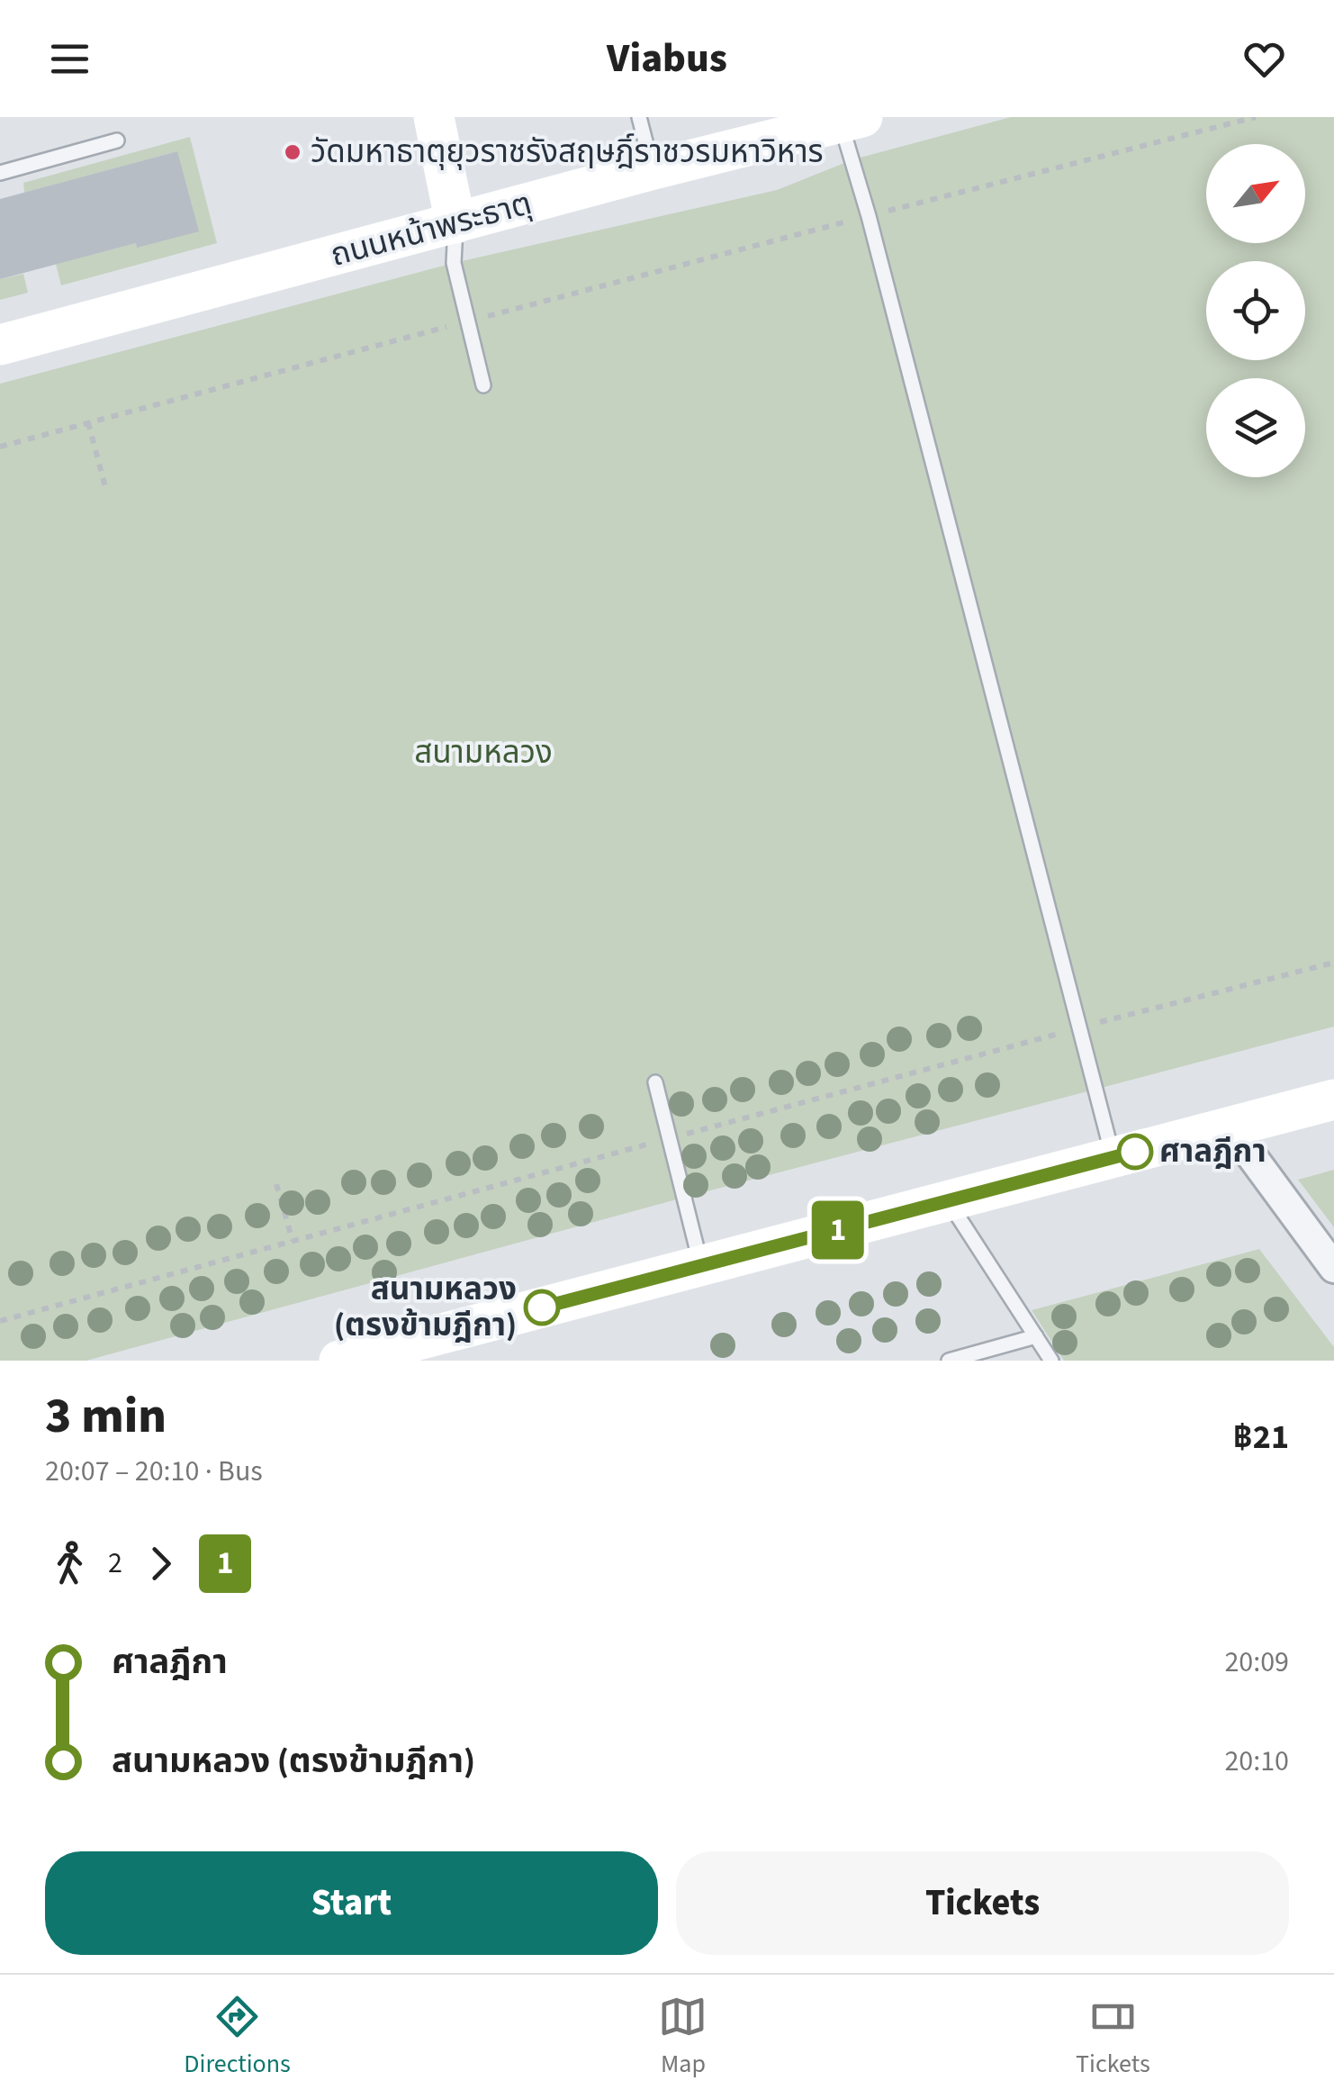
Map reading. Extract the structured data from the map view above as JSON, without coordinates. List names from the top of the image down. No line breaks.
{"streets":{"main road":["ถนนหน้าพระธาตุ"]},"parks":["สนามหลวง"],"places":["วัดมหาธาตุยุวราชรังสฤษฎิ์ราชวรมหาวิหาร","ศาลฎีกา","สนามหลวง (ตรงข้ามฎีกา)"],"lines":["bus line 1"],"north":"top right","page":{"header":"Viabus","on_map":"1","heading":["3 min","20:07 – 20:10 · Bus","฿21"],"legs":["2","1"],"list":[{"name":"ศาลฎีกา","value":"20:09"},{"name":"สนามหลวง (ตรงข้ามฎีกา)","value":"20:10"}],"buttons":["Start","Tickets"],"tabs":["Directions","Map","Tickets"]}}
